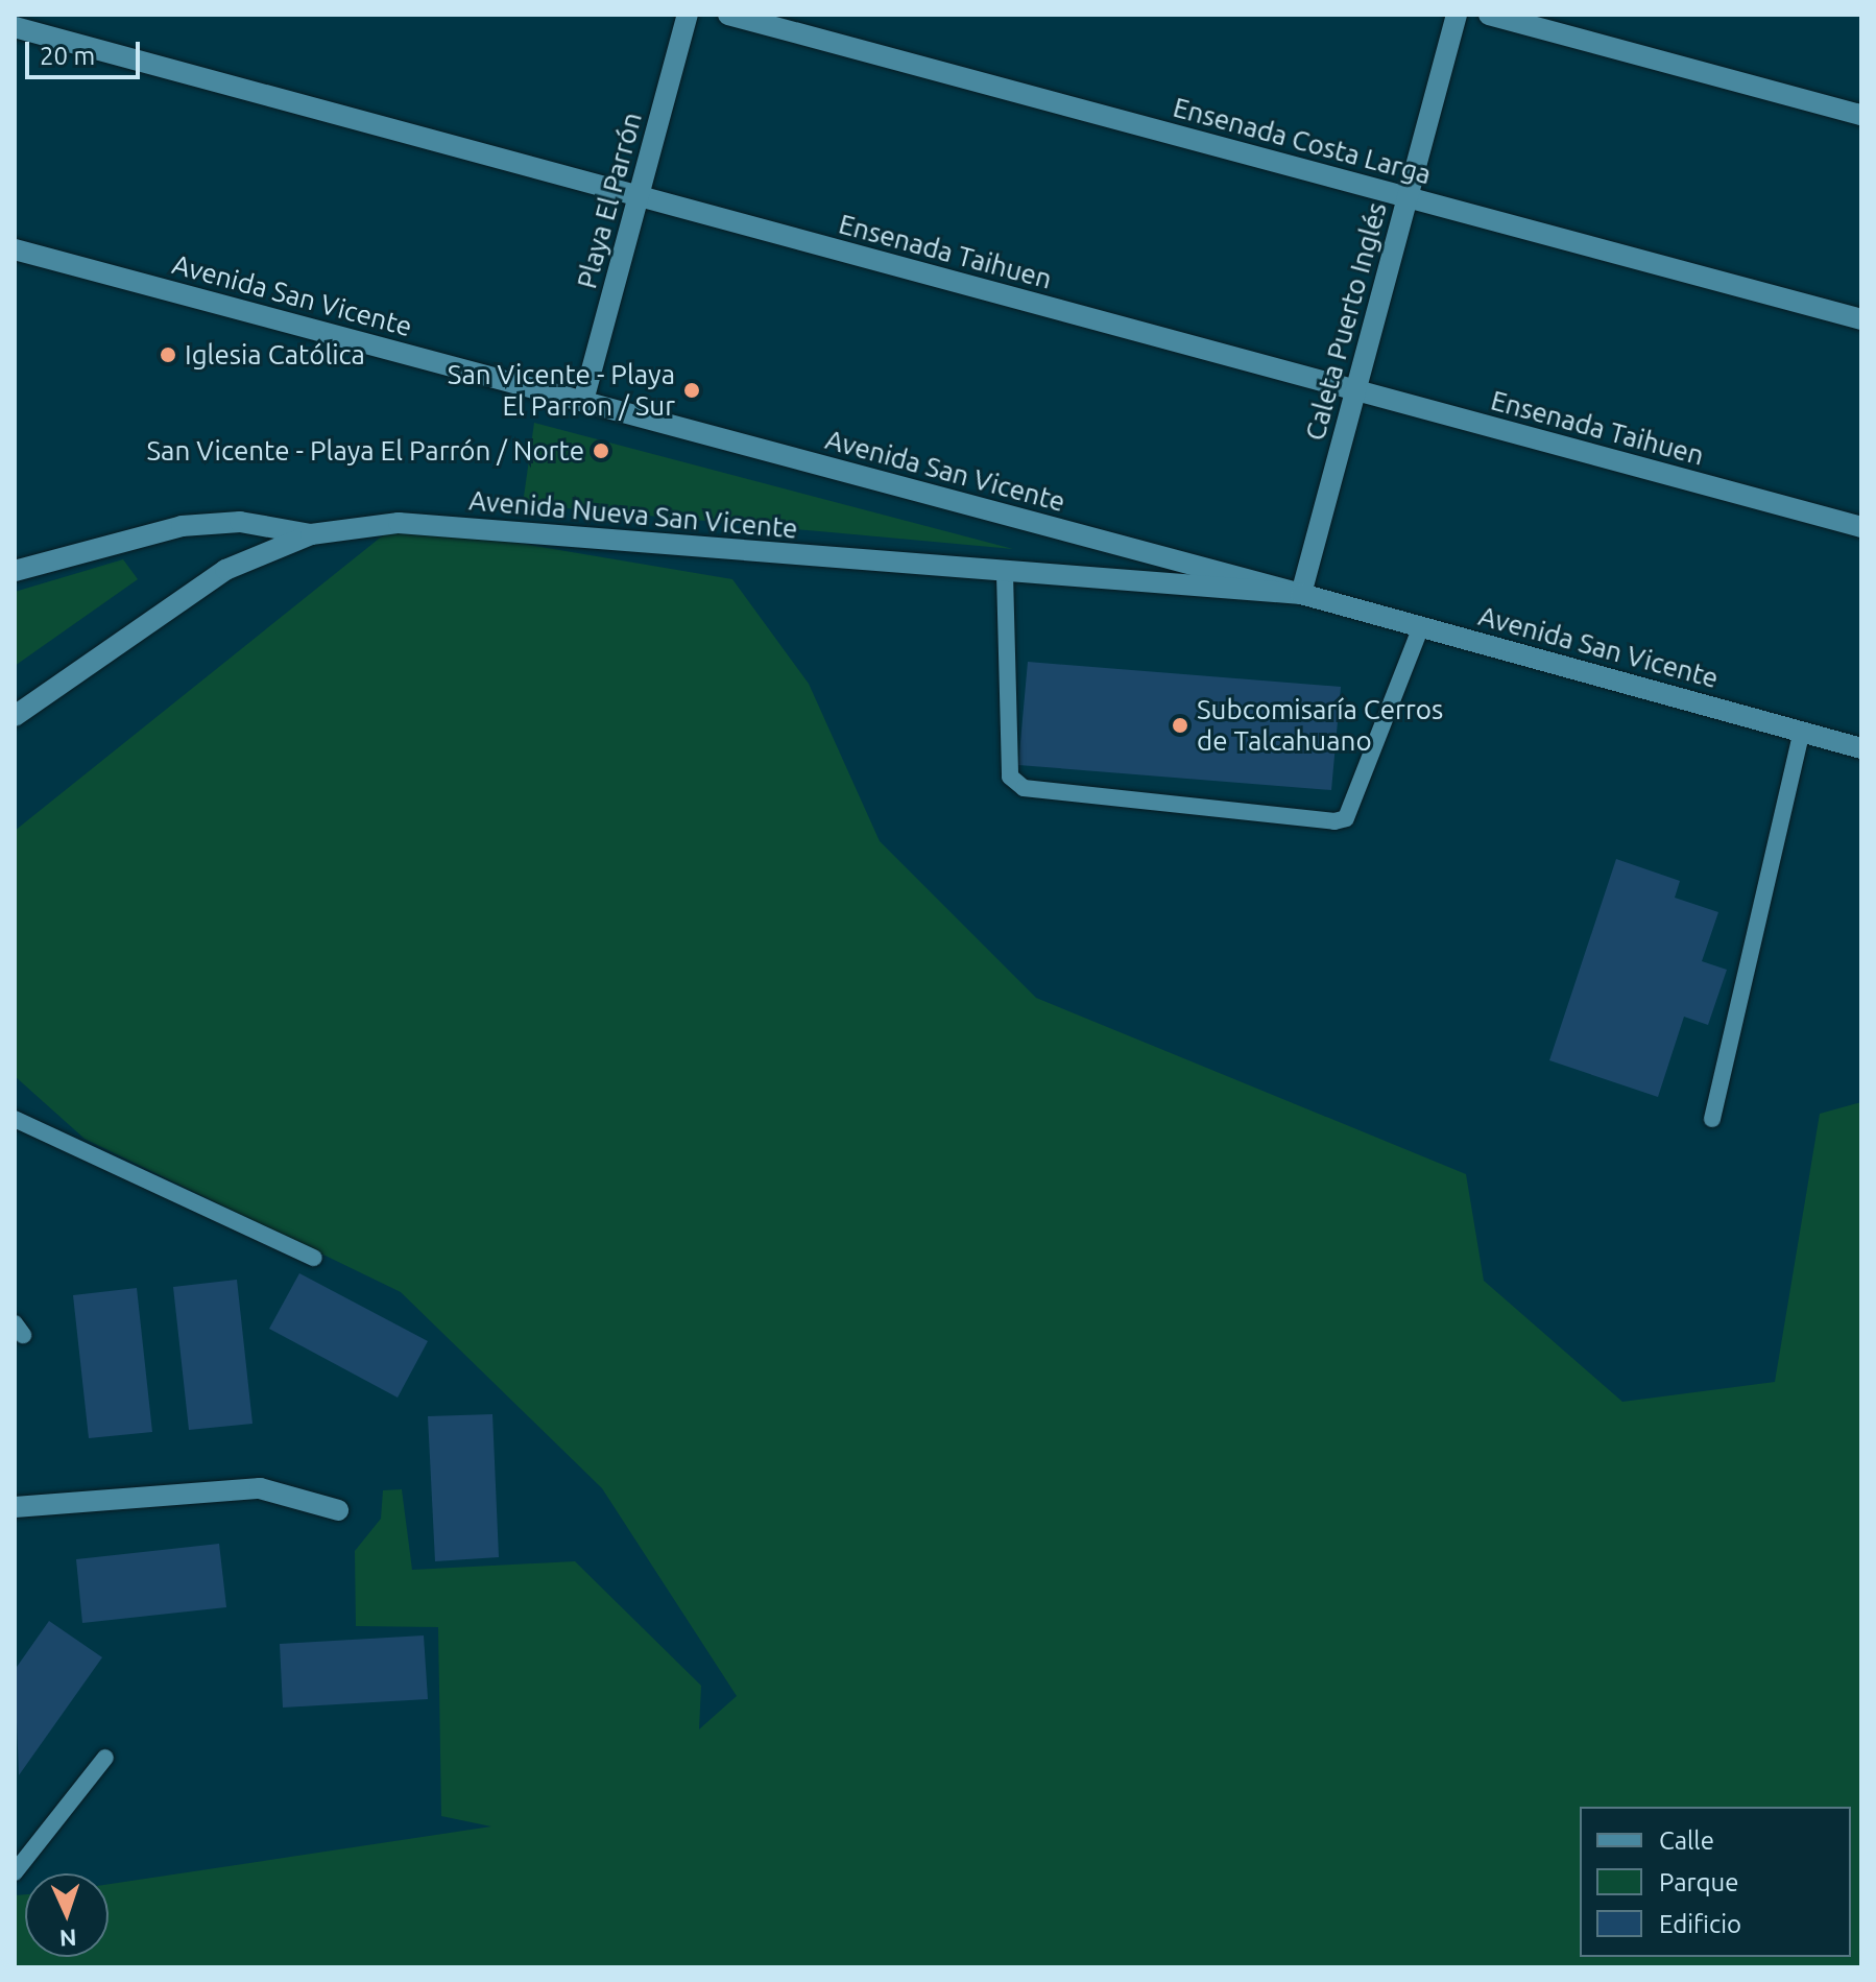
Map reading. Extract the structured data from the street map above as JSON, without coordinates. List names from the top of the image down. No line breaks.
{"streets":{"street":["Ensenada Costa Larga","Playa El Parrón","Ensenada Taihuen","Avenida San Vicente","Caleta Puerto Inglés","Avenida Nueva San Vicente"]},"crossings":[["Ensenada Costa Larga","Caleta Puerto Inglés"],["Playa El Parrón","Ensenada Taihuen"],["Playa El Parrón","Avenida San Vicente"],["Ensenada Taihuen","Caleta Puerto Inglés"],["Avenida San Vicente","Caleta Puerto Inglés"],["Avenida San Vicente","Avenida Nueva San Vicente"],["Caleta Puerto Inglés","Avenida Nueva San Vicente"]],"places":["Iglesia Católica","San Vicente - Playa El Parron / Sur","San Vicente - Playa El Parrón / Norte","Subcomisaría Cerros de Talcahuano"],"legend":["Calle","Parque","Edificio"],"scale_bar":"20 m","north":"bottom"}
